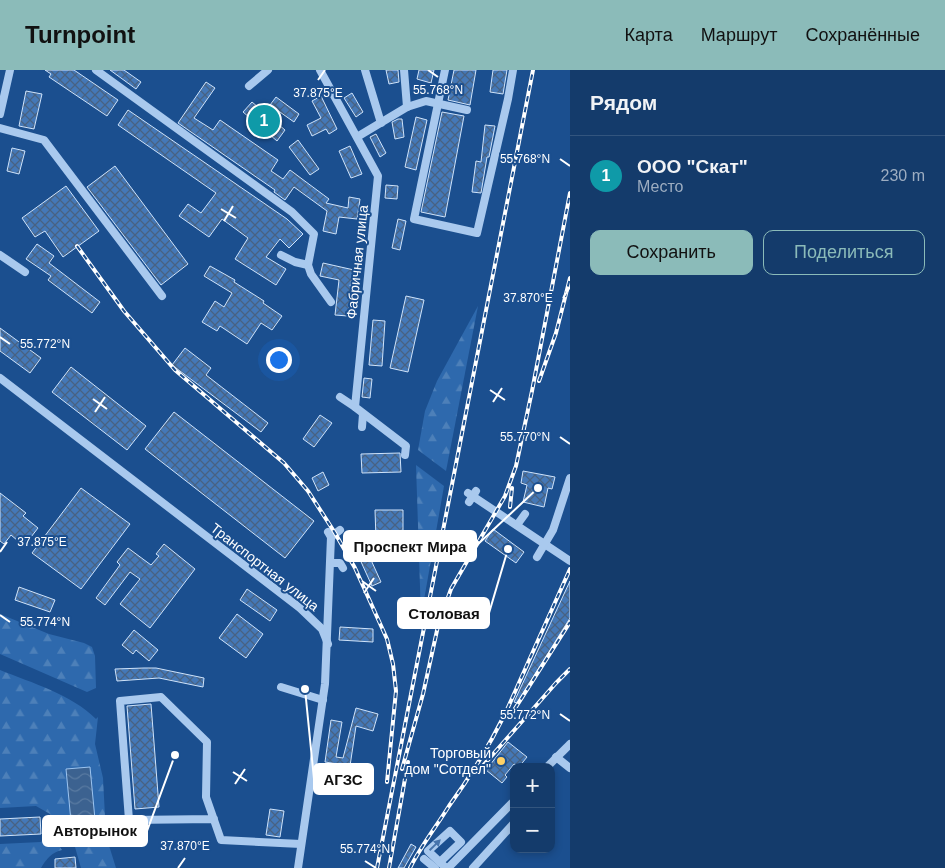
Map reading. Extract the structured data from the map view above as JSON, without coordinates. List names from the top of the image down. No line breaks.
{"streets":{"street":["Фабричная улица","Транспортная улица"]},"places":["Проспект Мира","Столовая","АГЗС","Авторынок","Торговый дом \"Сотдел\""],"page":{"header":"Turnpoint","nav":["Карта","Маршрут","Сохранённые"],"heading":"Рядом","pins":"1","list":[{"mark":"1","name":"ООО \"Скат\"","note":"Место","value":"230 m"}],"buttons":["Сохранить","Поделиться"],"map_buttons":["+","−"]},"coordinates":["55.768°N","37.875°E","37.870°E","55.772°N","55.770°N","55.774°N"]}
